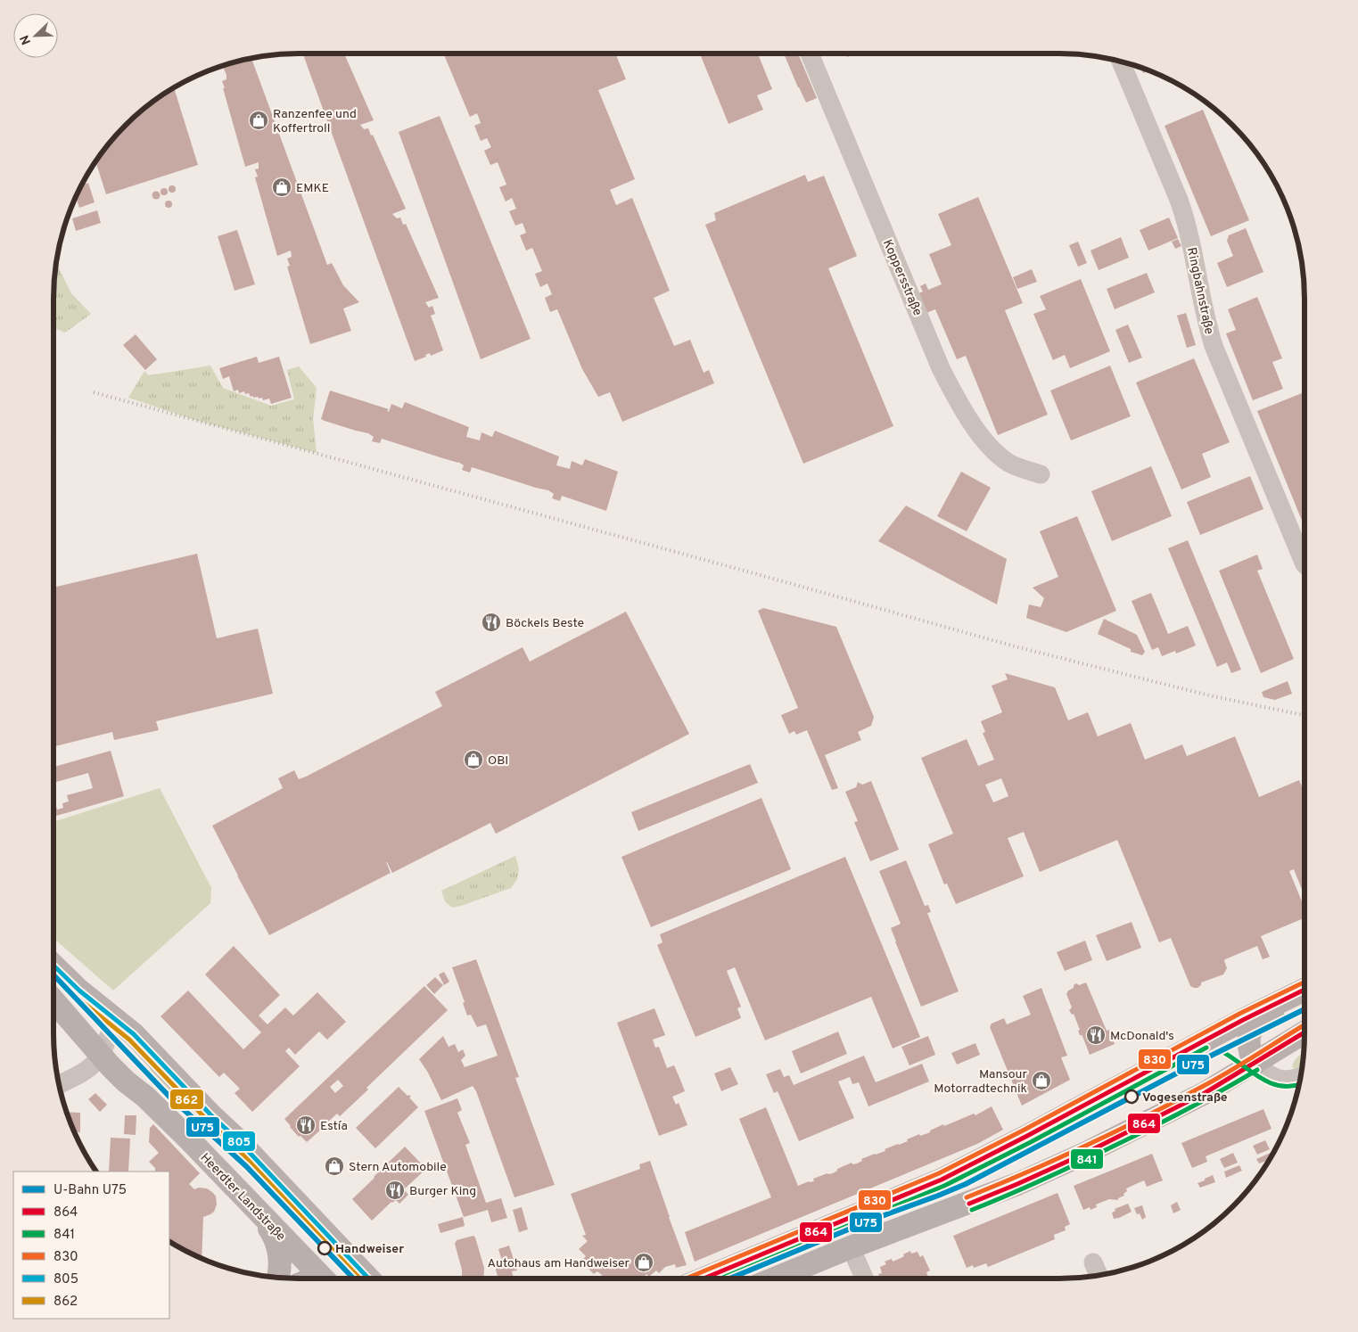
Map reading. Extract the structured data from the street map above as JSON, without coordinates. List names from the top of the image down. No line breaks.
{"streets":{"main road":["Heerdter Landstraße"],"street":["Koppersstraße","Ringbahnstraße"]},"places":{"shop":["Ranzenfee und Koffertroll","EMKE","OBI","Mansour Motorradtechnik","Stern Automobile","Autohaus am Handweiser"],"restaurant":["Böckels Beste","McDonald's","Estía","Burger King"],"other":["Vogesenstraße","Handweiser"]},"lines":["transit line 805","metro line U75","transit line 862","transit line 830","transit line 864","transit line 841"],"legend":["U-Bahn U75","864","841","830","805","862"],"north":"bottom left"}
